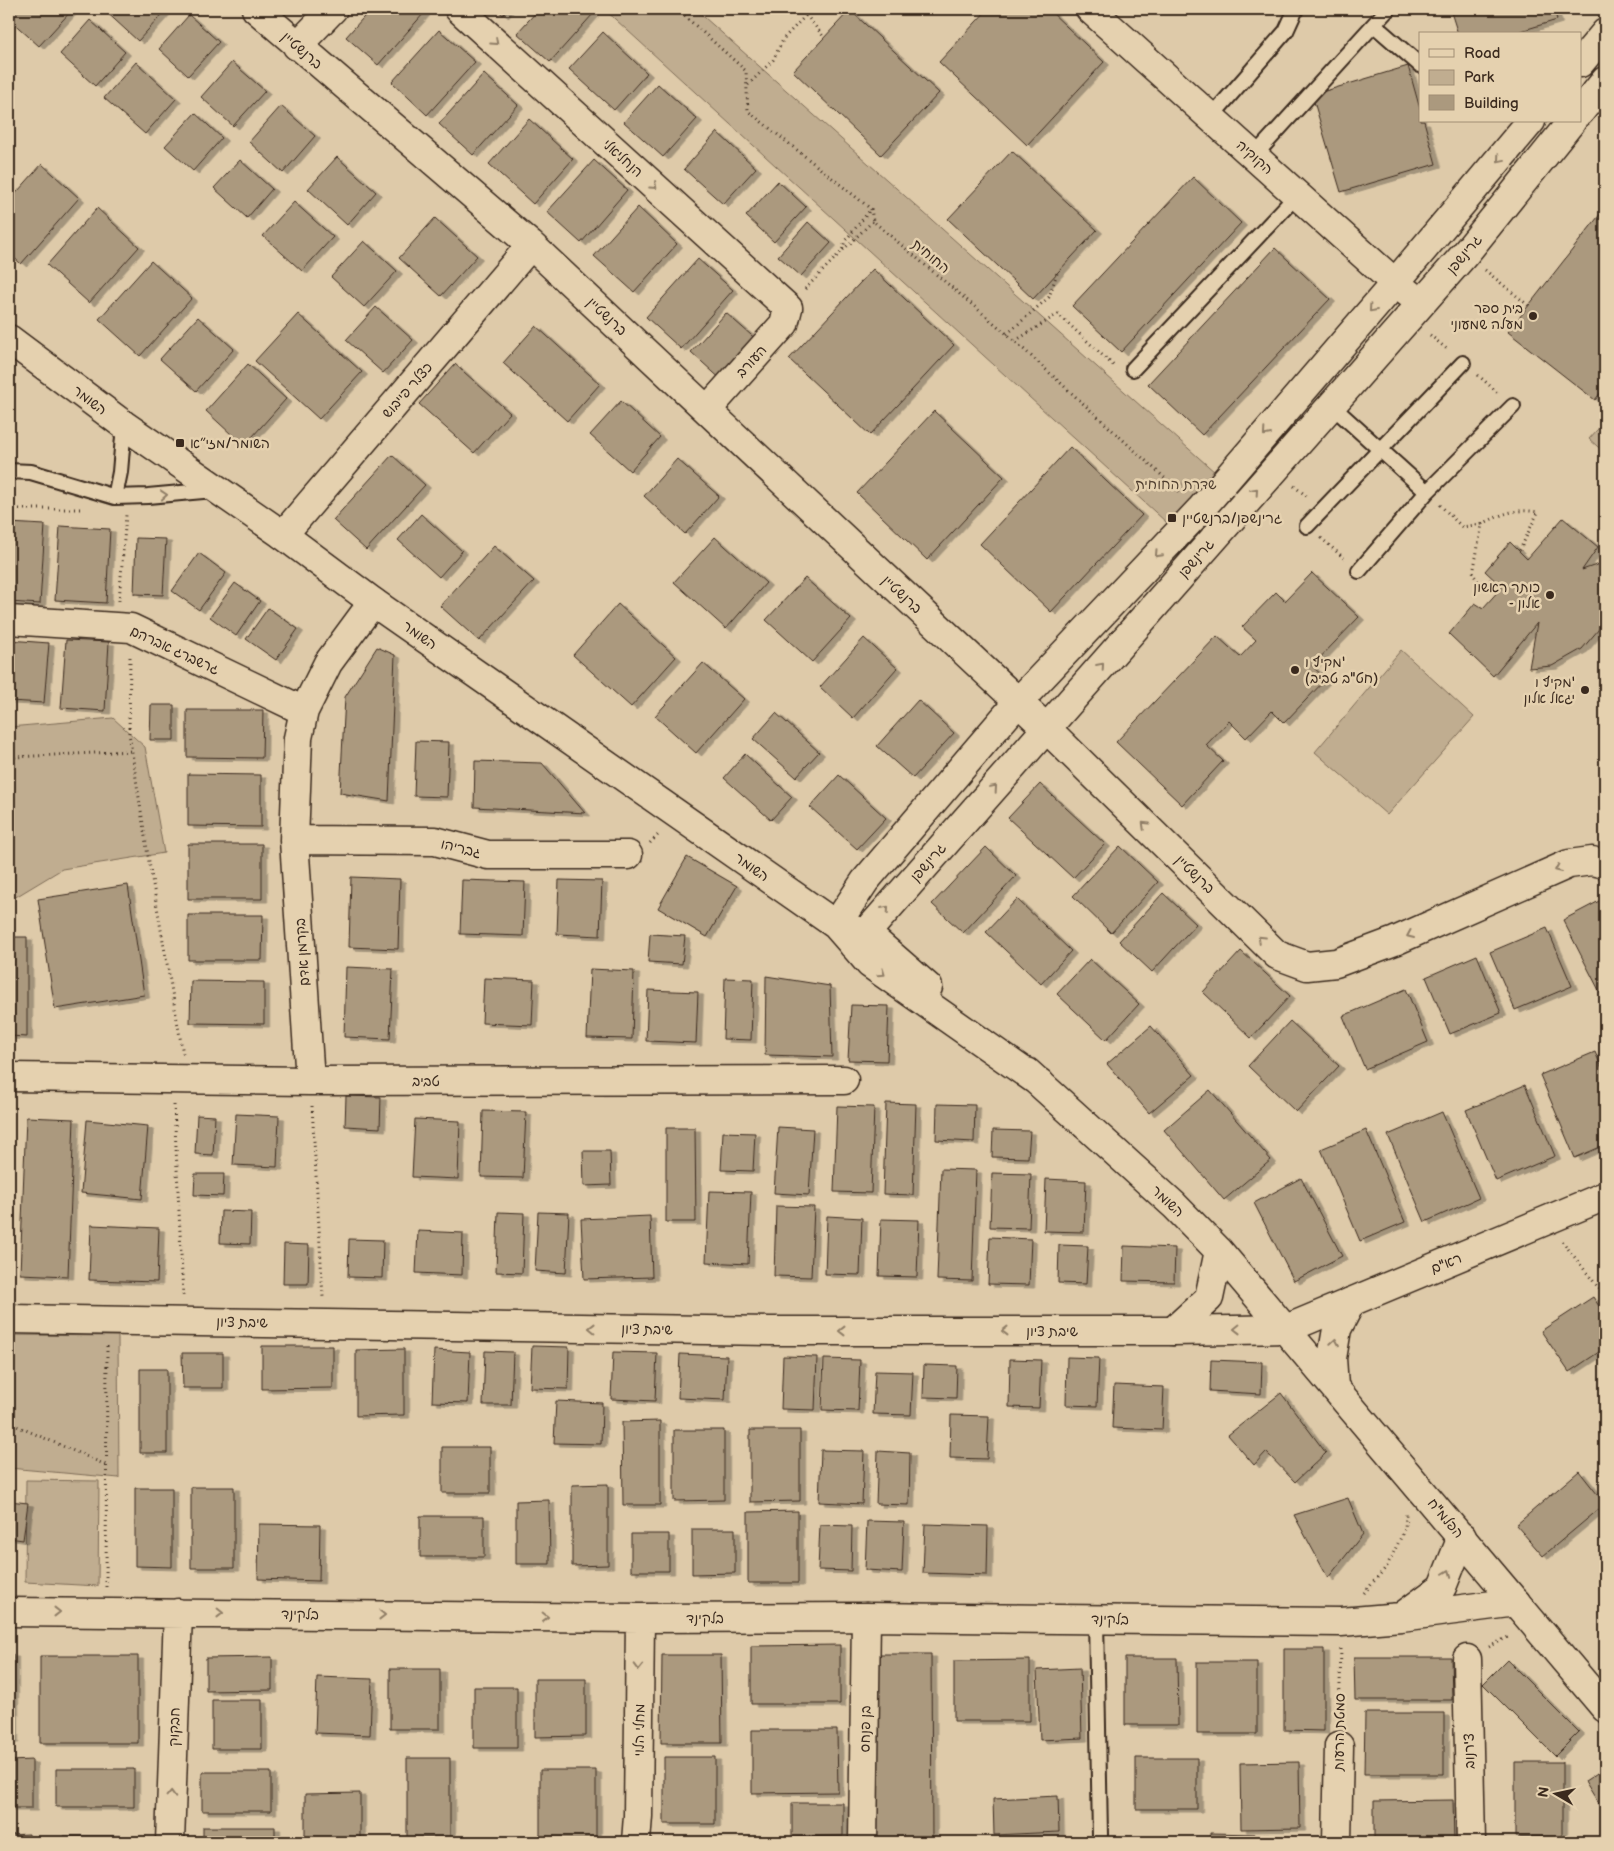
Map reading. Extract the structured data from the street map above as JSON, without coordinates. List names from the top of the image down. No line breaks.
{"streets":{"street":["ברנשטיין","הקוקיה","הנחליאלי","גרינשפן","העורב","כצלר פייבוש","השומר","גרשברג אברהם","גבריהו","בקרמן אדם","טביב","רא\"ם","שיבת ציון","הפלמ\"ח","בלקינד","חבקוק","בן פנחס","מחלי הלוי","סמטת הרעות","צ'רנוב"],"path":["החוחית"]},"crossings":[["ברנשטיין","גרינשפן"],["ברנשטיין","העורב"],["ברנשטיין","כצלר פייבוש"],["הקוקיה","גרינשפן"],["הנחליאלי","העורב"],["גרינשפן","השומר"],["כצלר פייבוש","השומר"],["השומר","בקרמן אדם"],["השומר","רא\"ם"],["השומר","שיבת ציון"],["השומר","הפלמ\"ח"],["גרשברג אברהם","בקרמן אדם"],["גבריהו","בקרמן אדם"],["בקרמן אדם","טביב"],["רא\"ם","שיבת ציון"],["רא\"ם","הפלמ\"ח"],["שיבת ציון","הפלמ\"ח"],["הפלמ\"ח","בלקינד"],["בלקינד","חבקוק"],["בלקינד","בן פנחס"],["בלקינד","מחלי הלוי"],["בלקינד","סמטת הרעות"]],"one_way":["הנחליאלי","שיבת ציון","בלקינד","חבקוק","מחלי הלוי"],"parks":["שדרת החוחית"],"places":{"other":["בית ספר מעלה שמעוני","כותר ראשון - אלון","מקיף ו' (חט\"ב טביב)","מקיף ו' יגאל אלון"],"transit":["השומר/מזי״א","גרינשפן/ברנשטיין"]},"legend":["Road","Park","Building"],"north":"left"}
